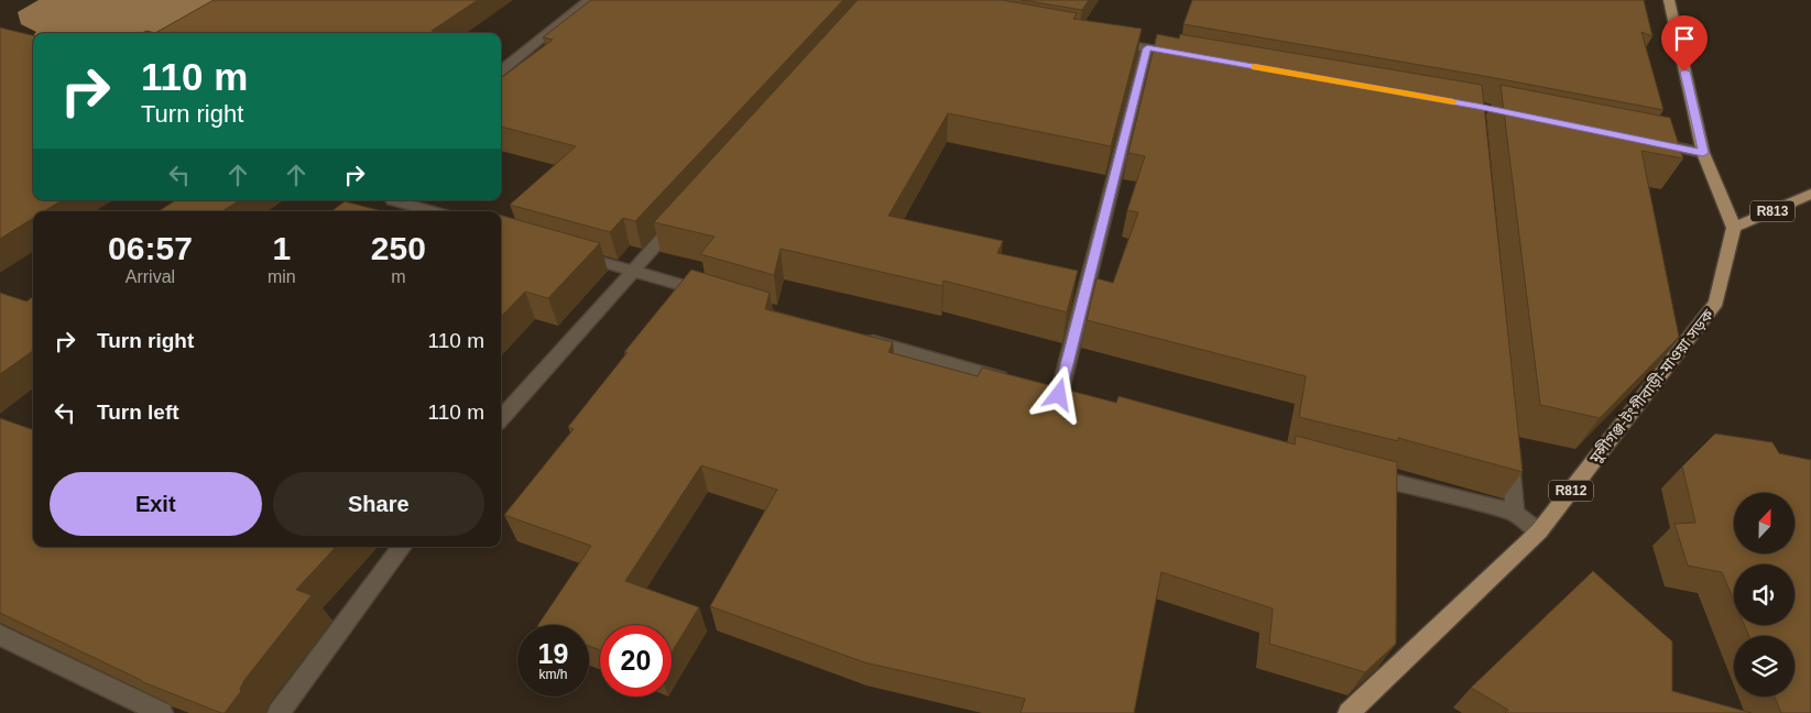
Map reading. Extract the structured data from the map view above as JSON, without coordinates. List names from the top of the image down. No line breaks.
{"streets":{"main road":["R813","মুন্সীগঞ্জ-টংগীবাড়ী-মাওয়া সড়ক","R812"]},"crossings":[["R813","মুন্সীগঞ্জ-টংগীবাড়ী-মাওয়া সড়ক"]],"north":"top","page":{"turn":["110 m","Turn right"],"eta":["06:57","Arrival","1","min","250","m"],"list":[{"name":"Turn right","value":"110 m"},{"name":"Turn left","value":"110 m"}],"buttons":["Exit","Share"],"speed":"19 km/h","limit":"20"}}
